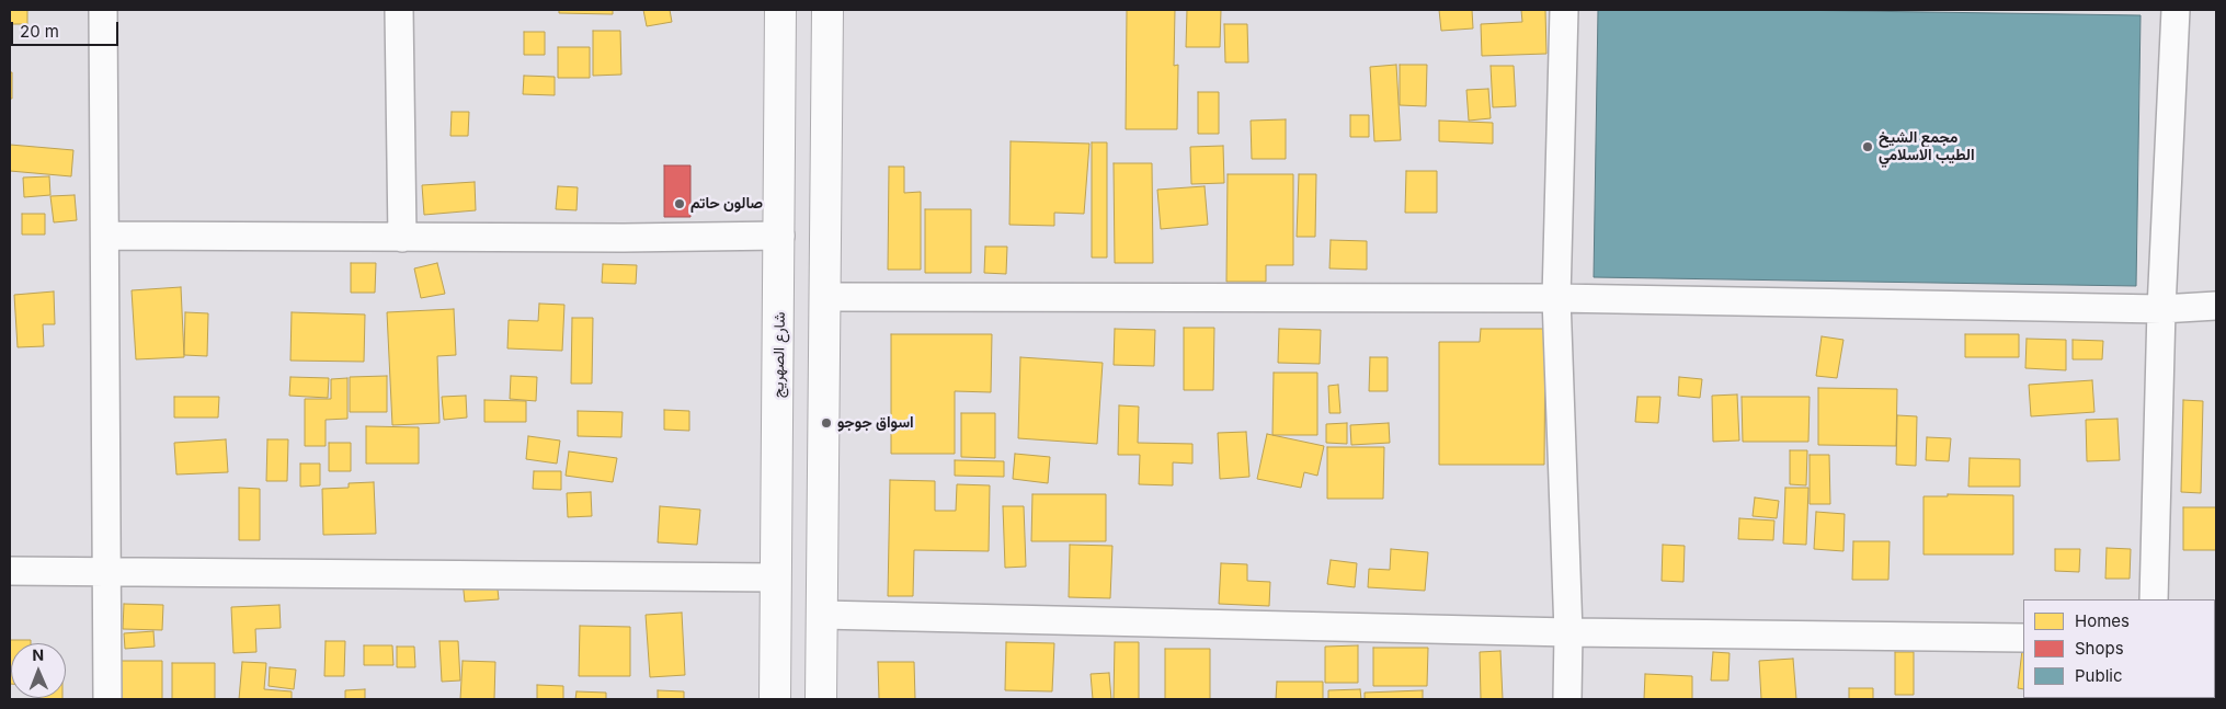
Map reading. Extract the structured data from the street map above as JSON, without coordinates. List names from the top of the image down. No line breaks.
{"streets":{"main road":["شارع الصهريج"]},"places":["مجمع الشيخ الطيب الاسلامي","صالون حاتم","اسواق جوجو"],"legend":["Homes","Shops","Public"],"scale_bar":"20 m","north":"top"}
